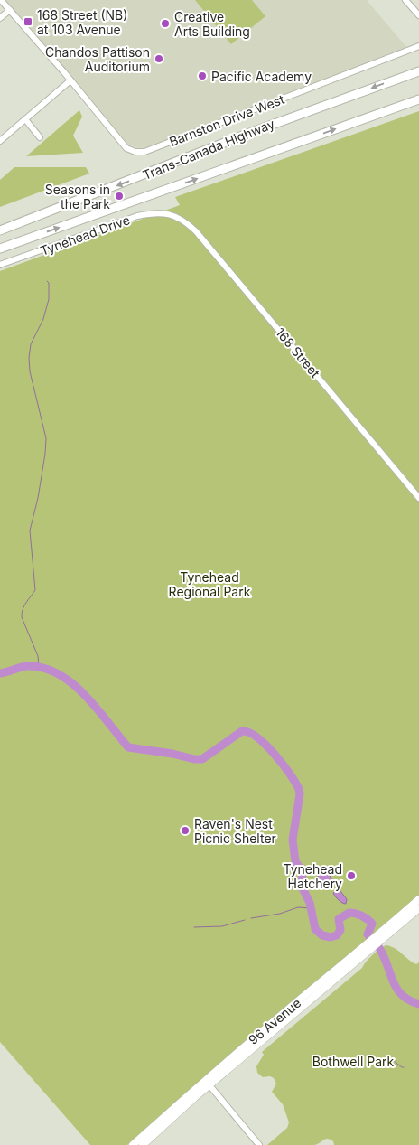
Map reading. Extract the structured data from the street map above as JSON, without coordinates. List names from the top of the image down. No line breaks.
{"streets":{"highway":["Trans-Canada Highway"],"main road":["96 Avenue"],"street":["Barnston Drive West","Tynehead Drive","168 Street"]},"crossings":[["Tynehead Drive","168 Street"]],"parks":["Tynehead Regional Park","Bothwell Park"],"places":{"transit":["168 Street (NB) at 103 Avenue"],"other":["Creative Arts Building","Chandos Pattison Auditorium","Pacific Academy","Seasons in the Park","Raven's Nest Picnic Shelter","Tynehead Hatchery"]}}
